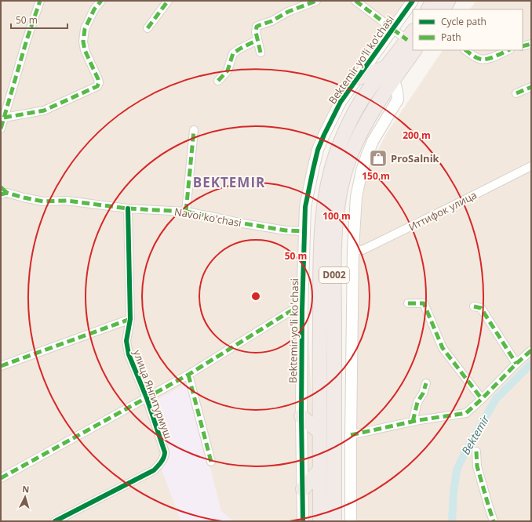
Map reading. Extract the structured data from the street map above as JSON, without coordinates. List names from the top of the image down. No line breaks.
{"streets":{"highway":["D002"],"street":["Bektemir yo'li ko'chasi","Иттифок улица","Navoi ko'chasi","улица Янгитурмуш"]},"crossings":[["Bektemir yo'li ko'chasi","Navoi ko'chasi"],["Navoi ko'chasi","улица Янгитурмуш"]],"districts":["BEKTEMIR"],"water":["Bektemir"],"places":{"shop":["ProSalnik"]},"legend":["Cycle path","Path"],"scale_bar":"50 m","north":"top","rings":["200 m","150 m","100 m","50 m"]}
